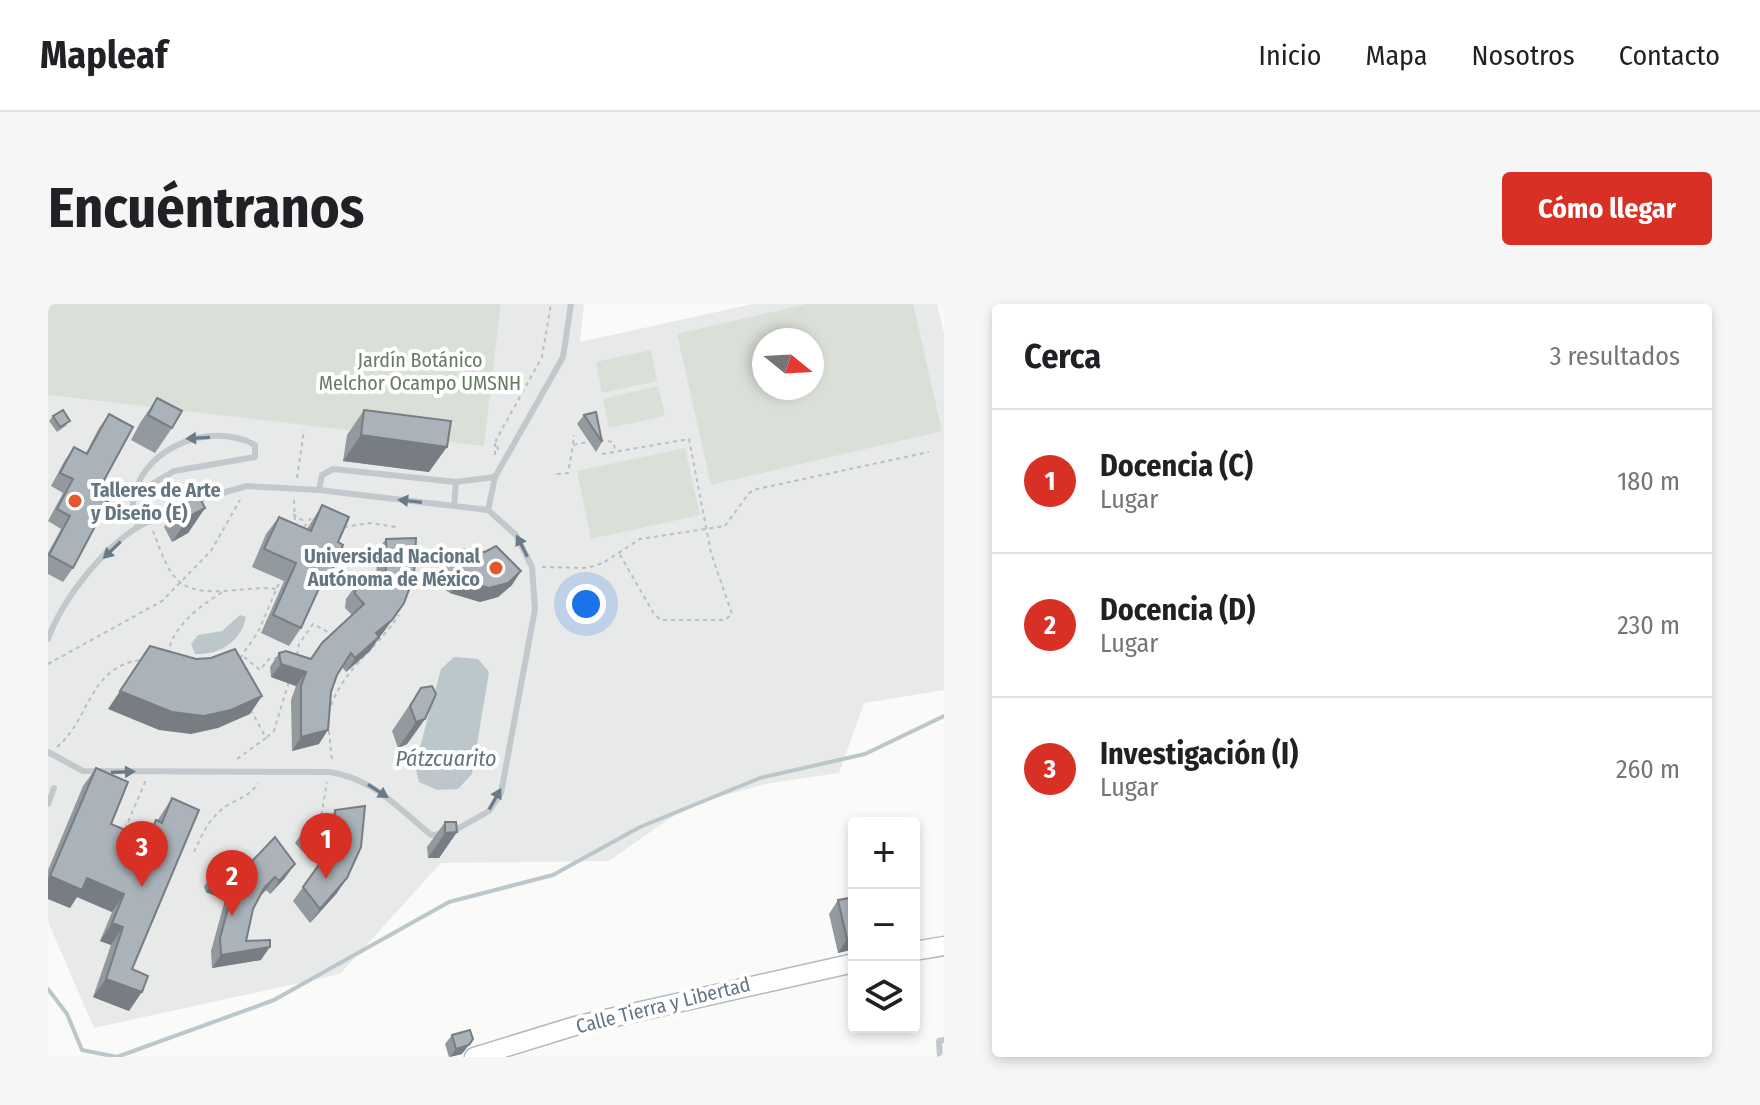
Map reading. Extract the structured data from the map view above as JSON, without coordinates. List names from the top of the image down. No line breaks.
{"streets":{"street":["Calle Tierra y Libertad"]},"water":["Pátzcuarito"],"parks":["Jardín Botánico Melchor Ocampo UMSNH"],"places":["Talleres de Arte y Diseño (E)","Universidad Nacional Autónoma de México"],"north":"right","page":{"header":"Mapleaf","nav":["Inicio","Mapa","Nosotros","Contacto"],"buttons":"Cómo llegar","title":"Encuéntranos","heading":["Cerca","3 resultados"],"list":[{"mark":"1","name":"Docencia (C)","note":"Lugar","value":"180 m"},{"mark":"2","name":"Docencia (D)","note":"Lugar","value":"230 m"},{"mark":"3","name":"Investigación (I)","note":"Lugar","value":"260 m"}],"pins":["1","3","2"],"map_buttons":["+","−"]}}
